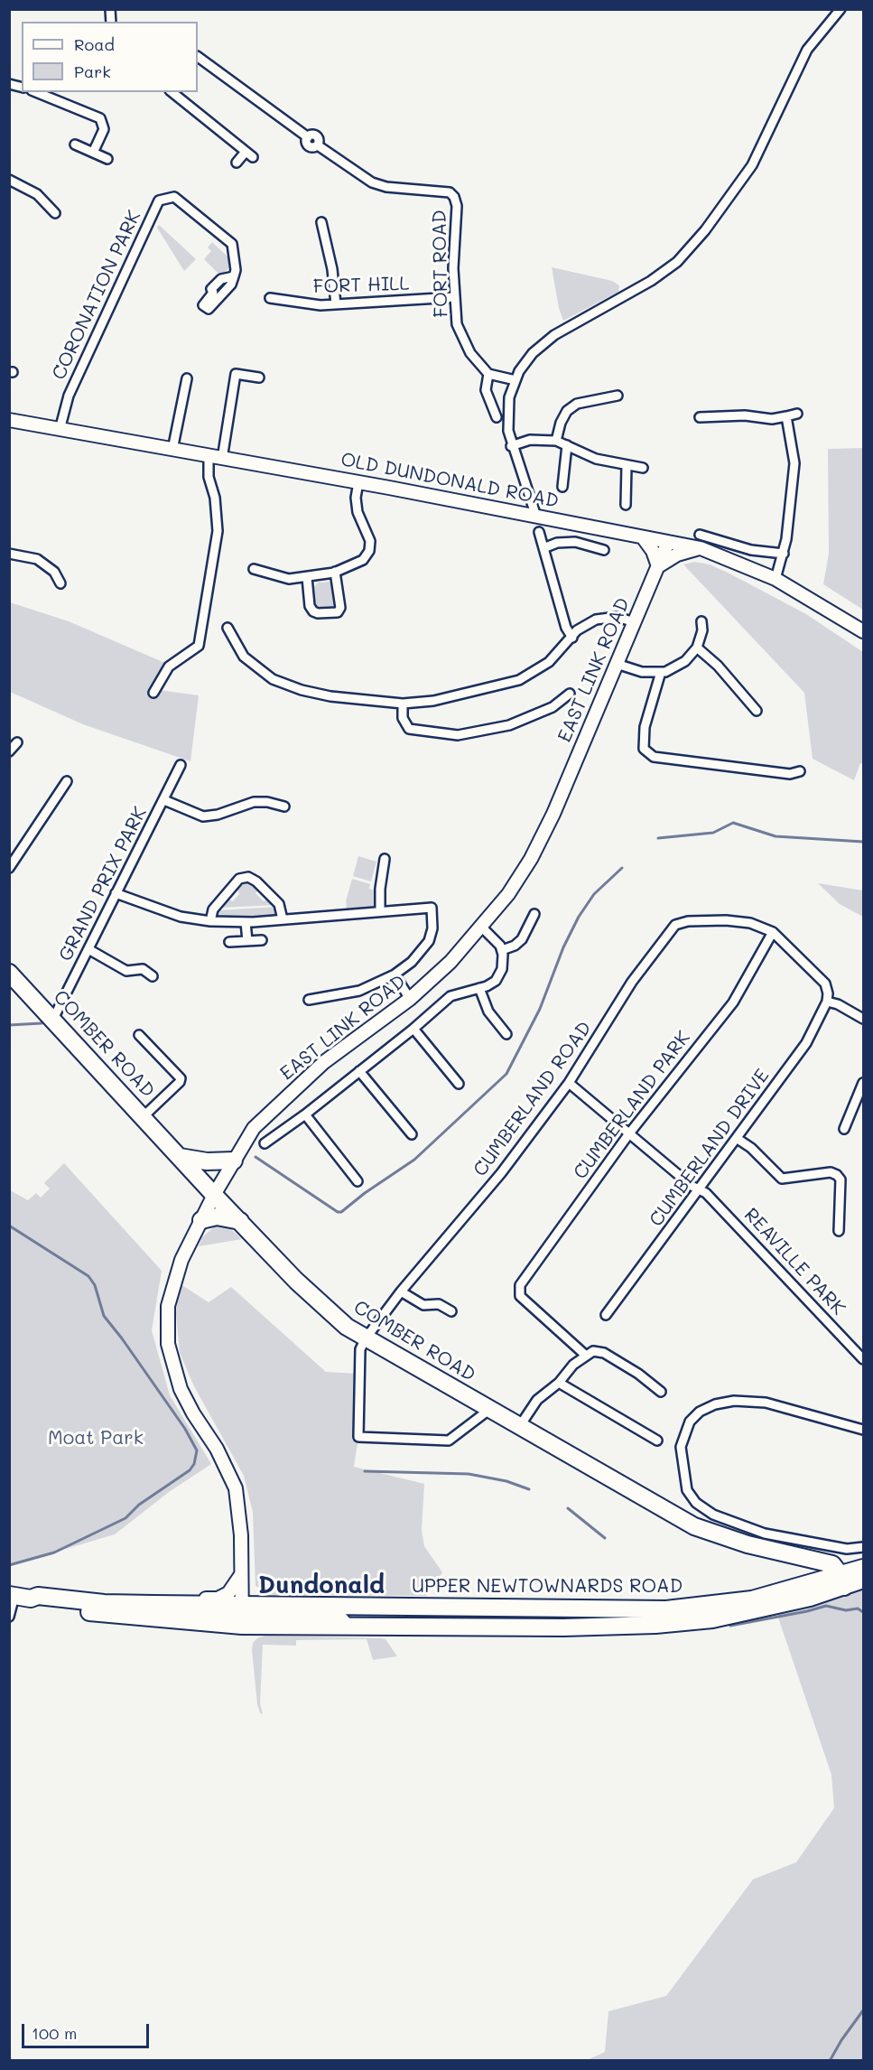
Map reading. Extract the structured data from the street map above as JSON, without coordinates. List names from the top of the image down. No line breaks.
{"streets":{"highway":["COMBER ROAD","UPPER NEWTOWNARDS ROAD"],"street":["FORT ROAD","FORT HILL","CORONATION PARK","OLD DUNDONALD ROAD","EAST LINK ROAD","GRAND PRIX PARK","CUMBERLAND ROAD","CUMBERLAND PARK","CUMBERLAND DRIVE","REAVILLE PARK"]},"crossings":[["FORT ROAD","FORT HILL"],["CORONATION PARK","OLD DUNDONALD ROAD"],["OLD DUNDONALD ROAD","EAST LINK ROAD"],["EAST LINK ROAD","COMBER ROAD"],["EAST LINK ROAD","UPPER NEWTOWNARDS ROAD"],["GRAND PRIX PARK","COMBER ROAD"],["COMBER ROAD","CUMBERLAND ROAD"],["COMBER ROAD","UPPER NEWTOWNARDS ROAD"],["CUMBERLAND ROAD","CUMBERLAND PARK"],["CUMBERLAND ROAD","REAVILLE PARK"],["CUMBERLAND PARK","REAVILLE PARK"],["CUMBERLAND DRIVE","REAVILLE PARK"]],"districts":["Dundonald"],"parks":["Moat Park"],"legend":["Road","Park"],"scale_bar":"100 m"}
